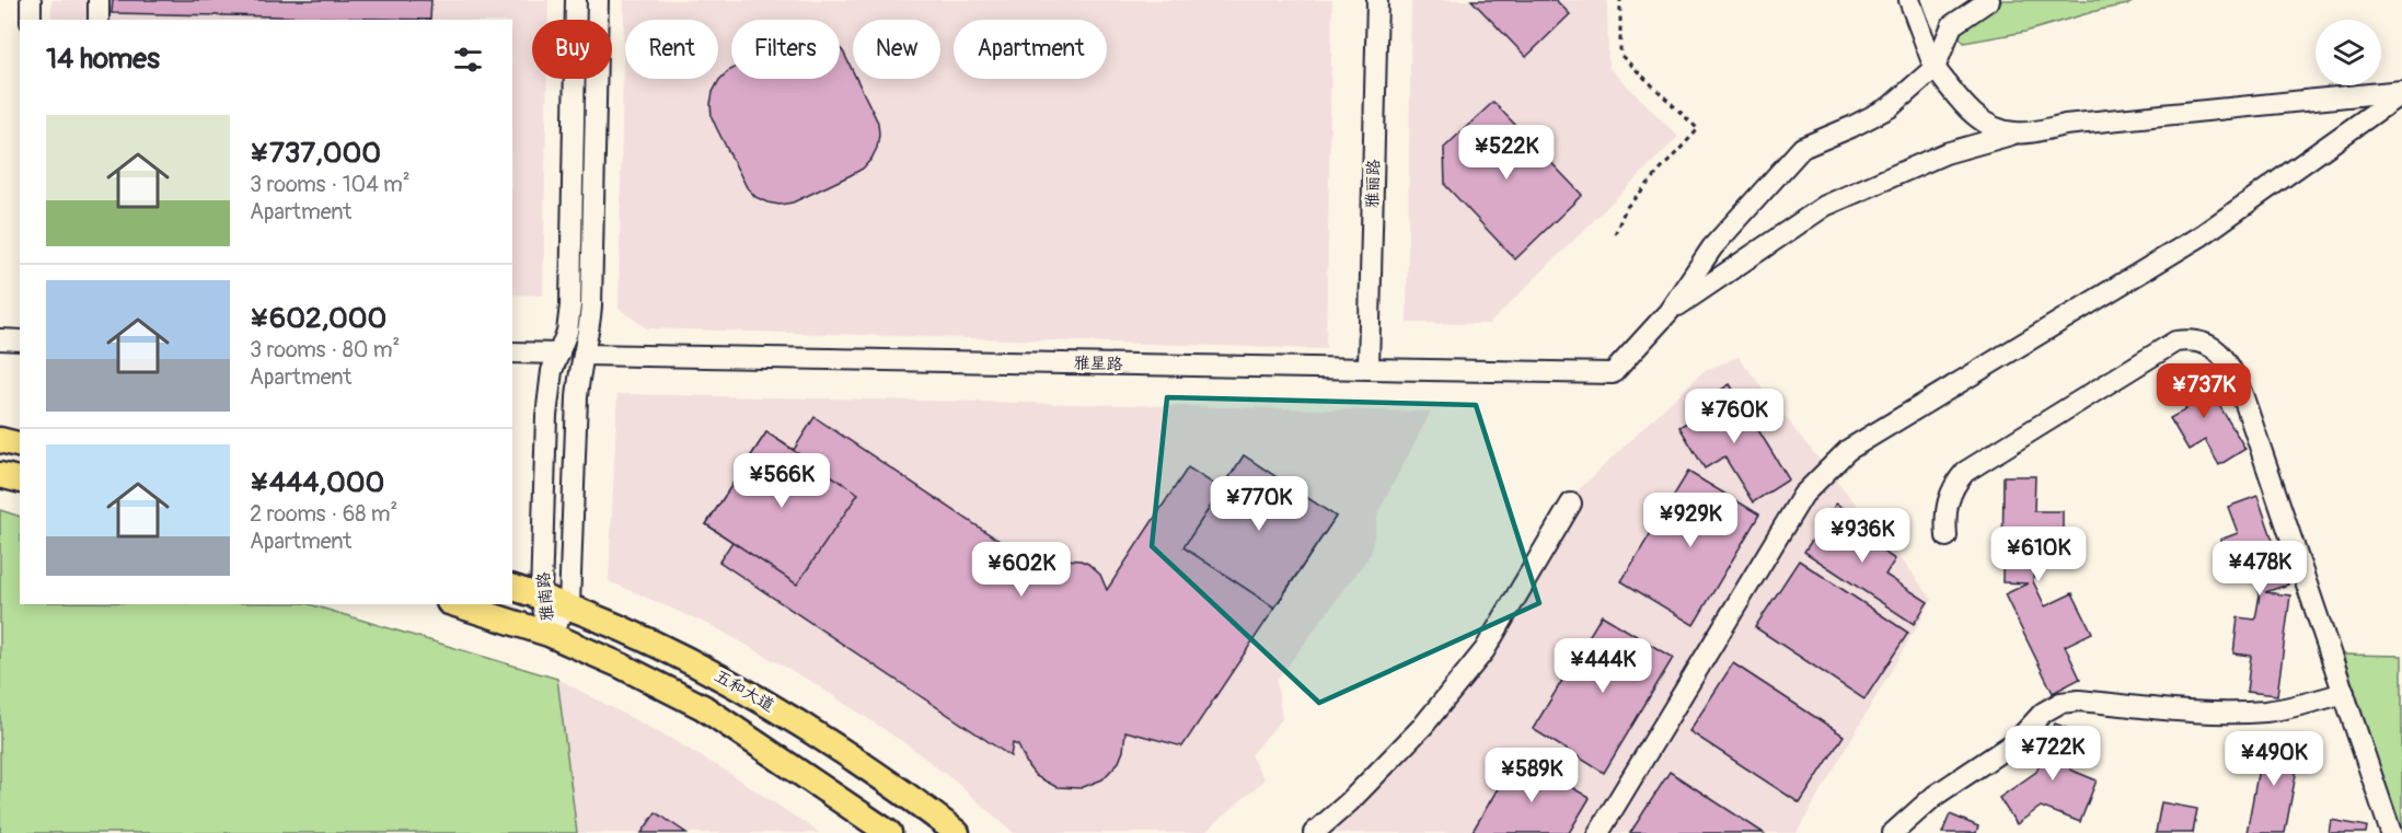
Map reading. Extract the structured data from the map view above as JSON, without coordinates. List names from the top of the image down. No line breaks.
{"streets":{"main road":["五和大道"],"street":["雅丽路","雅星路","雅南路"]},"crossings":[["雅丽路","雅星路"],["雅星路","雅南路"],["雅南路","五和大道"]],"page":{"chip":["Buy","Rent","Filters","New","Apartment"],"heading":"14 homes","list":[{"name":"¥737,000","note":"3 rooms · 104 m² · Apartment"},{"name":"¥602,000","note":"3 rooms · 80 m² · Apartment"},{"name":"¥444,000","note":"2 rooms · 68 m² · Apartment"}],"price":["¥522K","¥737K","¥760K","¥566K","¥770K","¥929K","¥936K","¥610K","¥478K","¥602K","¥444K","¥722K","¥490K","¥589K"]}}
